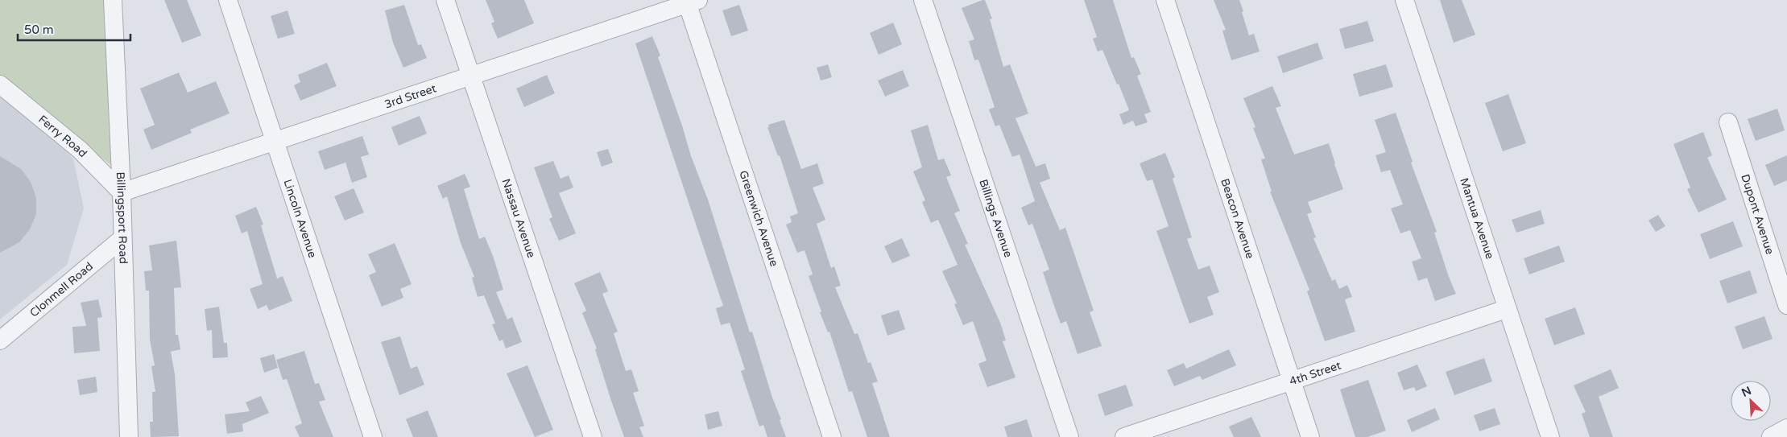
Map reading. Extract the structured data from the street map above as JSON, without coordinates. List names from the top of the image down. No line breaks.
{"streets":{"street":["3rd Street","Ferry Road","Dupont Avenue","Billingsport Road","Greenwich Avenue","Lincoln Avenue","Nassau Avenue","Billings Avenue","Beacon Avenue","Mantua Avenue","Clonmell Road","4th Street"]},"crossings":[["3rd Street","Ferry Road"],["3rd Street","Billingsport Road"],["3rd Street","Greenwich Avenue"],["3rd Street","Lincoln Avenue"],["3rd Street","Nassau Avenue"],["Ferry Road","Billingsport Road"],["Billingsport Road","Clonmell Road"],["Beacon Avenue","4th Street"],["Mantua Avenue","4th Street"]],"scale_bar":"50 m","north":"top left"}
